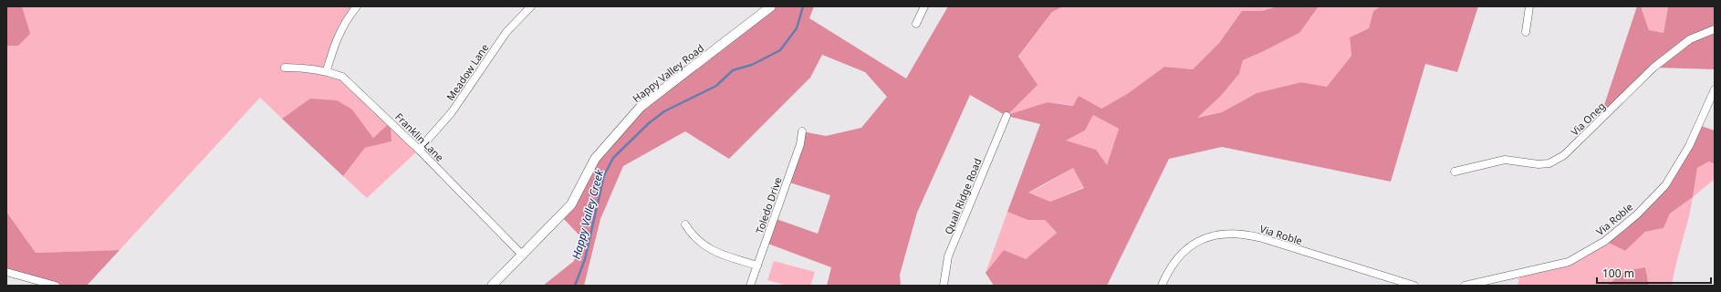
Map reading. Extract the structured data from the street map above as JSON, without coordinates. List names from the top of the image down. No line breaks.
{"streets":{"street":["Meadow Lane","Happy Valley Road","Via Oneg","Franklin Lane","Quail Ridge Road","Toledo Drive","Via Roble"]},"crossings":[["Meadow Lane","Franklin Lane"],["Happy Valley Road","Franklin Lane"]],"water":["Happy Valley Creek"],"scale_bar":"100 m"}
